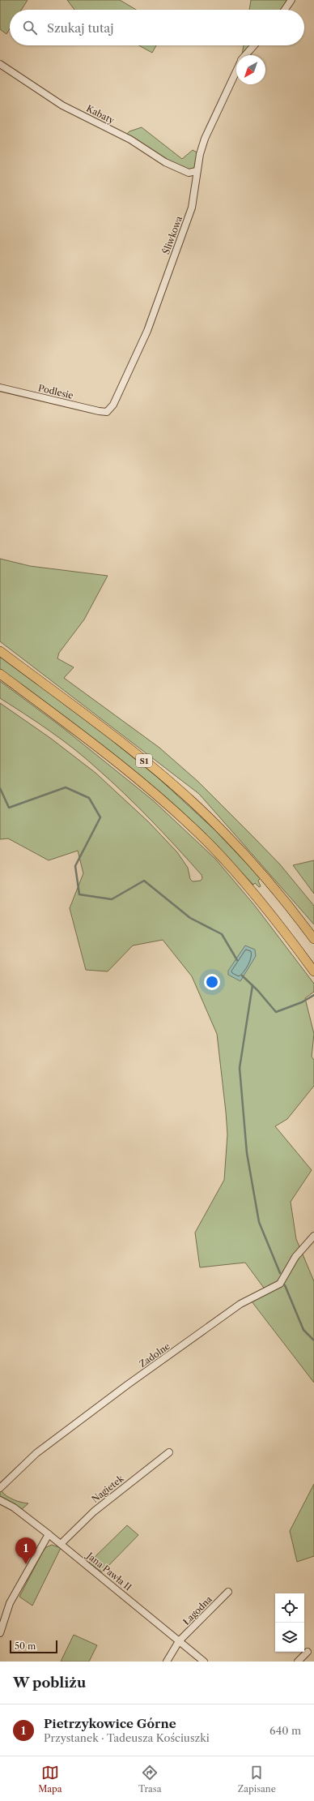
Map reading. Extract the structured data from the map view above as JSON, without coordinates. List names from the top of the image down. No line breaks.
{"streets":{"highway":["S1"],"street":["Kabaty","Śliwkowa","Podlesie","Zadolne","Nagietek","Jana Pawła II","Łagodna"]},"crossings":[["Kabaty","Śliwkowa"],["Śliwkowa","Podlesie"],["Nagietek","Jana Pawła II"],["Jana Pawła II","Łagodna"]],"scale_bar":"50 m","north":"bottom left","page":{"search":"Szukaj tutaj","pins":"1","scale":"50 m","heading":"W pobliżu","list":[{"mark":"1","name":"Pietrzykowice Górne","note":"Przystanek · Tadeusza Kościuszki","value":"640 m"}],"nav":["Mapa","Trasa","Zapisane"]}}
